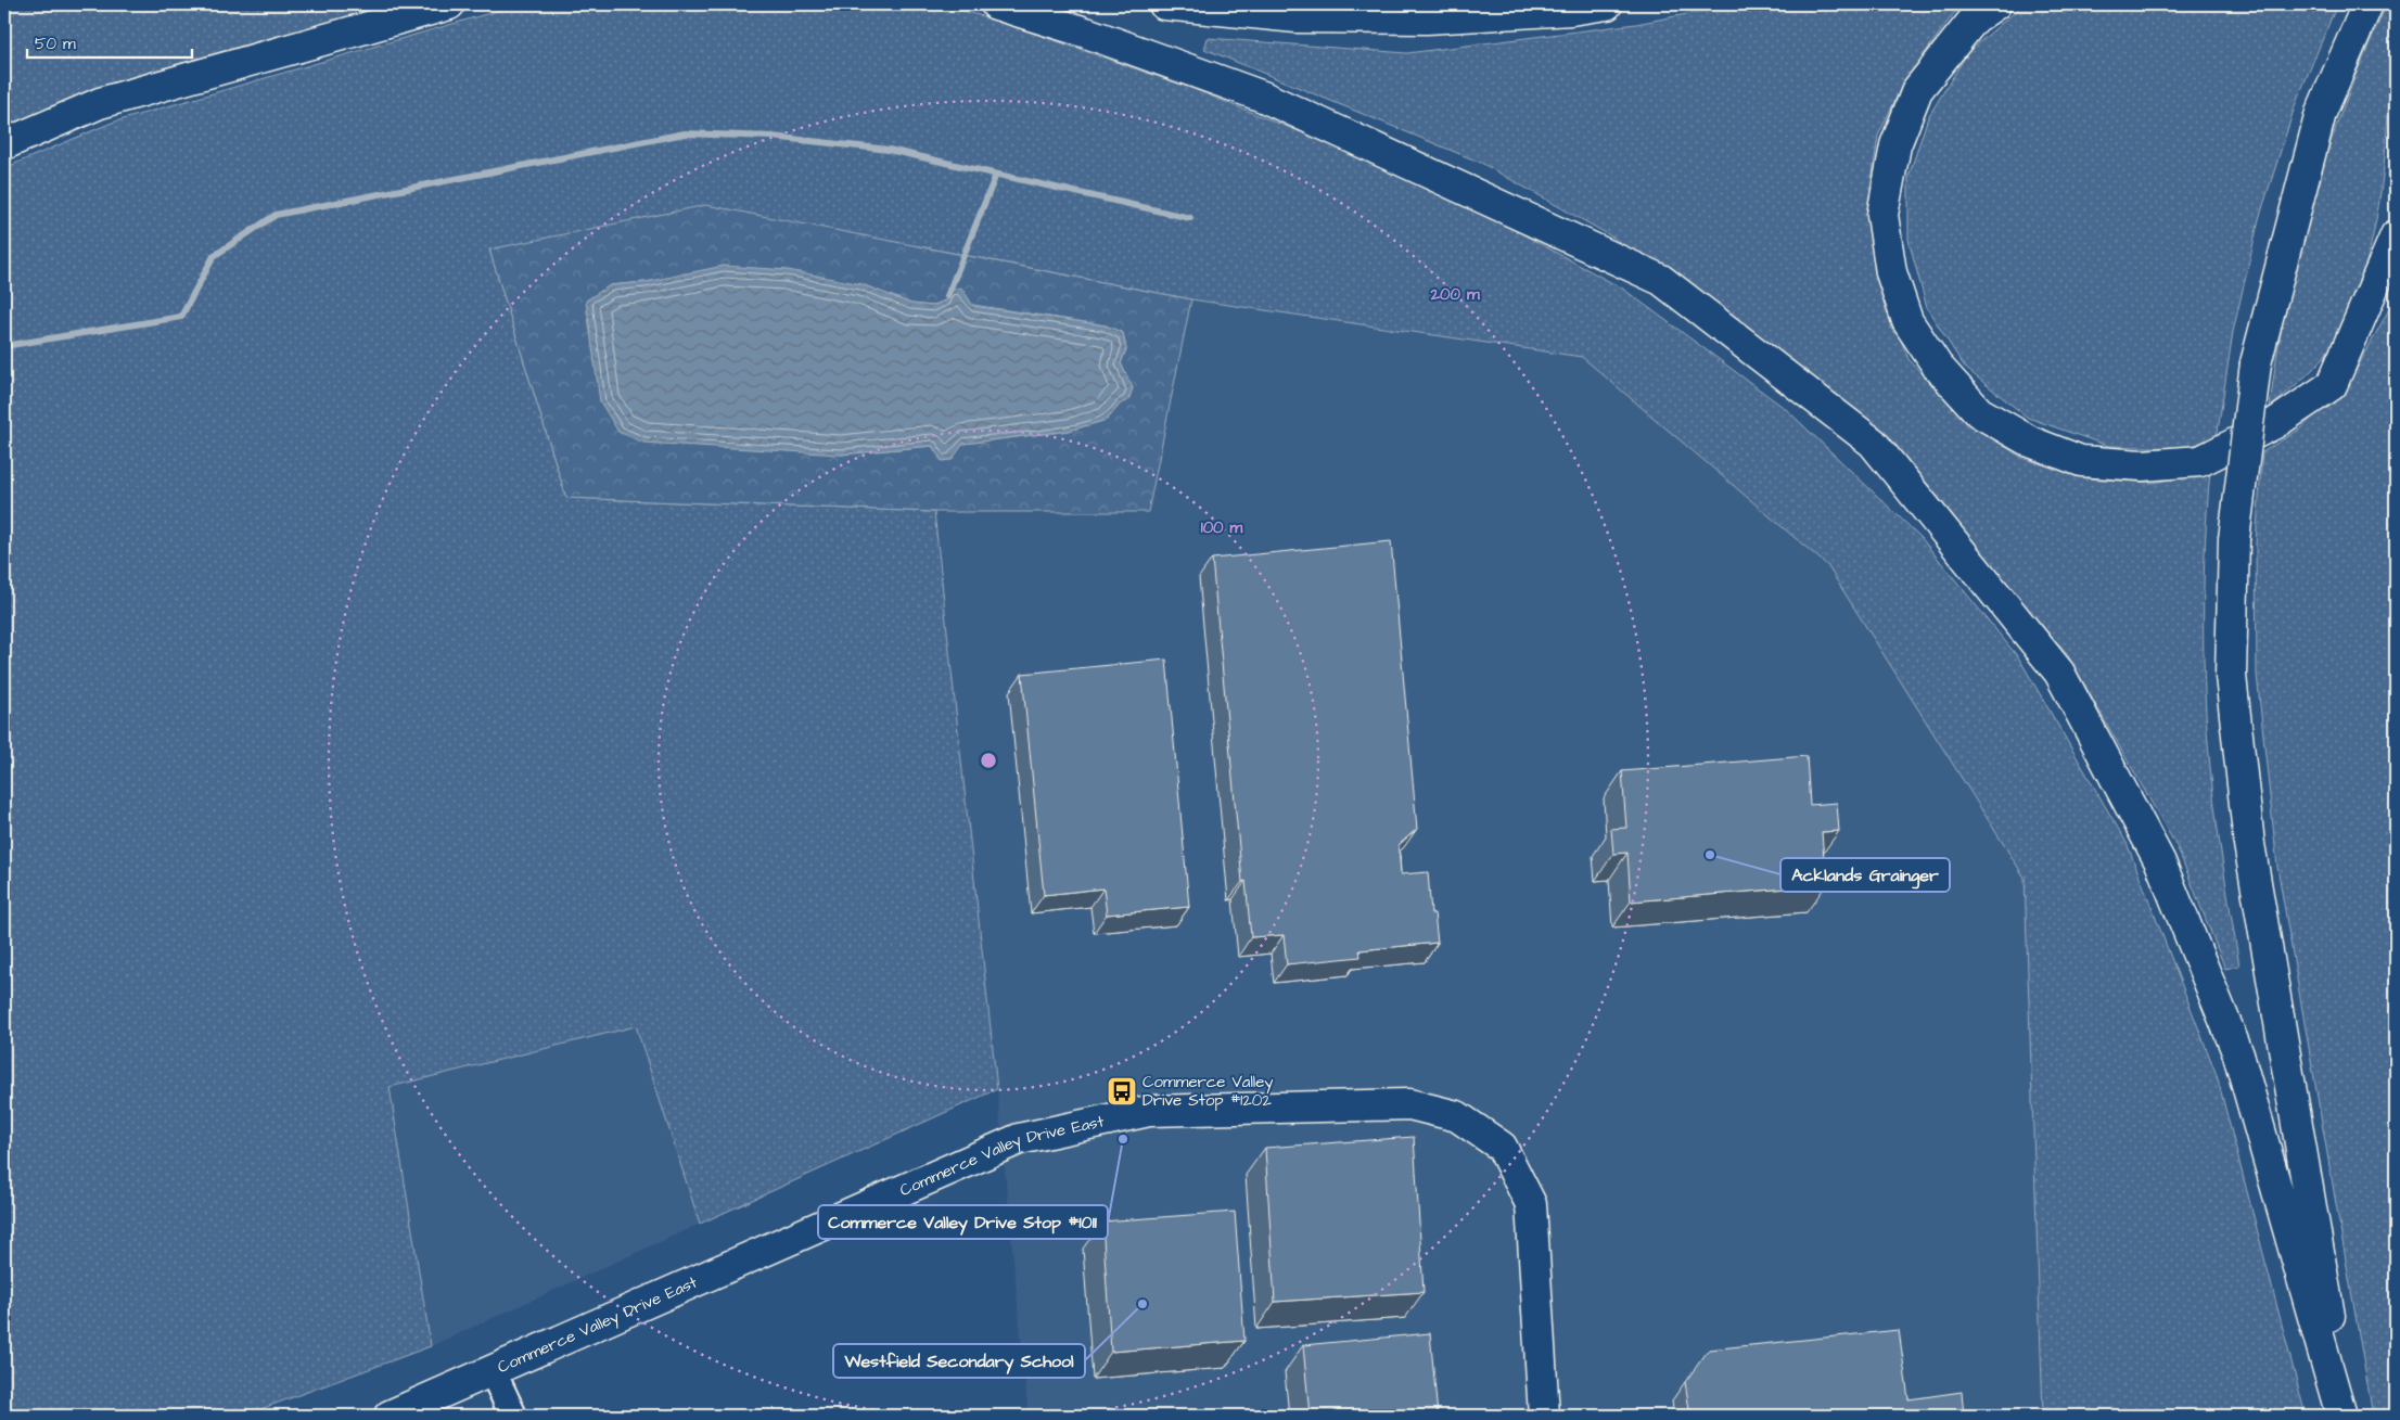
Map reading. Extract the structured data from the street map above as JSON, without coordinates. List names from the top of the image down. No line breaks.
{"streets":{"main road":["Commerce Valley Drive East"]},"places":{"other":["Acklands Grainger","Commerce Valley Drive Stop #1011","Westfield Secondary School"],"bus stop":["Commerce Valley Drive Stop #1202"]},"scale_bar":"50 m","rings":["200 m","100 m"]}
